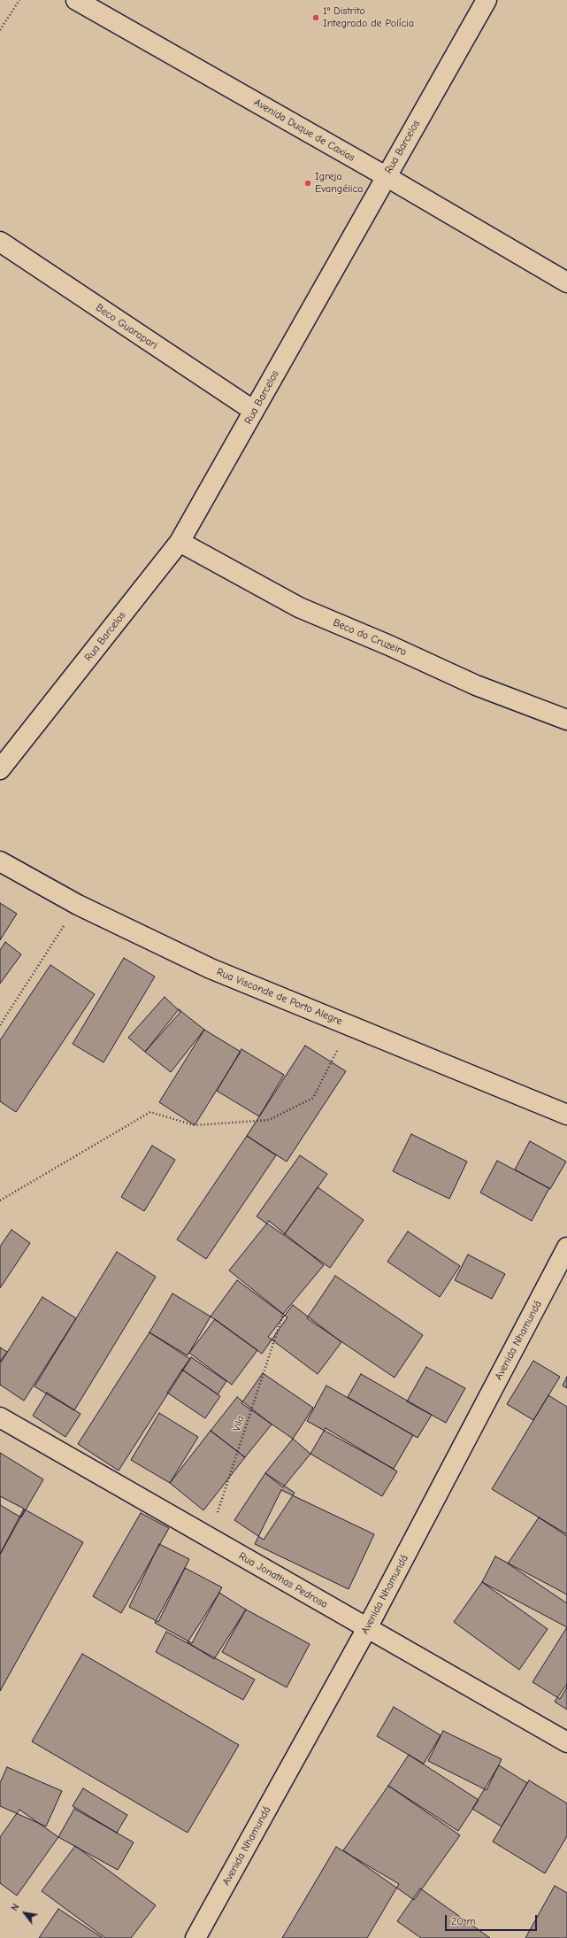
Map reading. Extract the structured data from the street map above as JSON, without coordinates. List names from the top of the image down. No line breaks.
{"streets":{"street":["Avenida Duque de Caxias","Rua Barcelos","Beco Guarapari","Beco do Cruzeiro","Rua Visconde de Porto Alegre","Avenida Nhamundá","Rua Jonathas Pedrosa"],"path":["Vila"]},"crossings":[["Avenida Duque de Caxias","Rua Barcelos"],["Rua Barcelos","Beco Guarapari"],["Rua Barcelos","Beco do Cruzeiro"],["Avenida Nhamundá","Rua Jonathas Pedrosa"],["Vila","Rua Jonathas Pedrosa"]],"places":["1º Distrito Integrado de Polícia","Igreja Evangélica"],"scale_bar":"20 m","north":"top left"}
